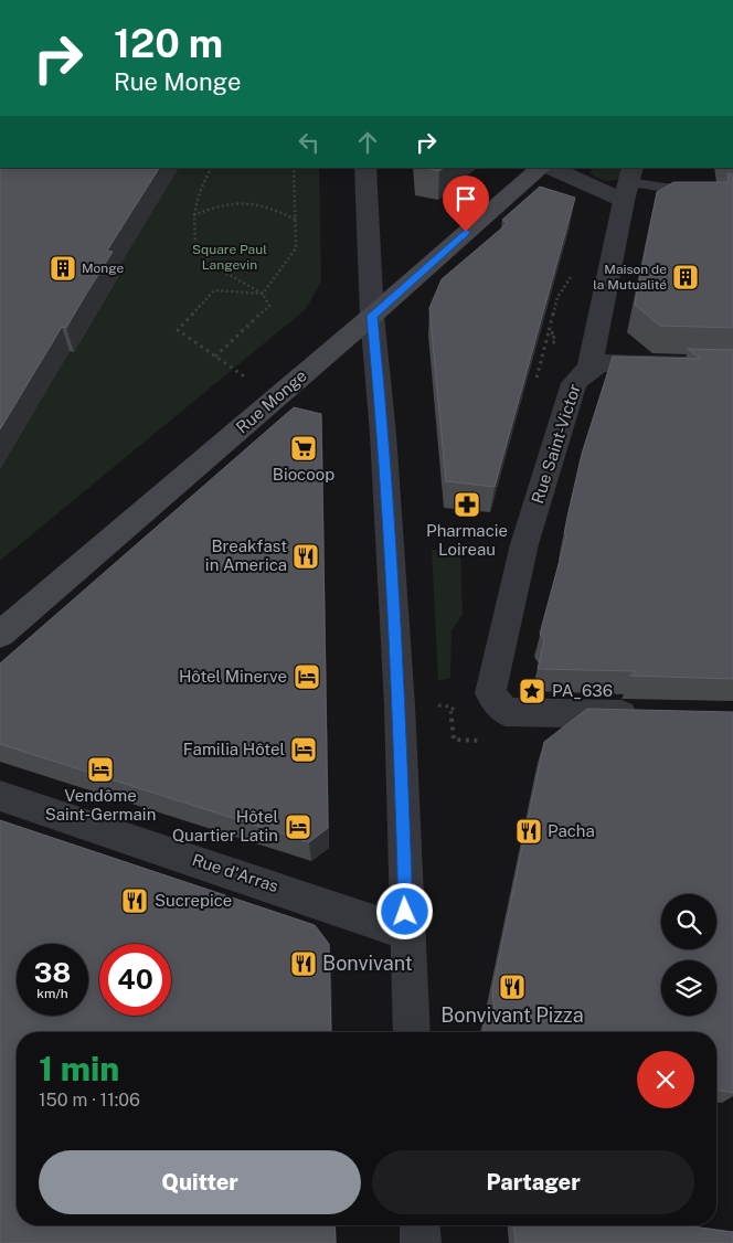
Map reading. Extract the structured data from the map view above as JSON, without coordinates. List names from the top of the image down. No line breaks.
{"streets":{"main road":["Rue Monge"],"street":["Rue Saint-Victor","Rue d'Arras"]},"parks":["Square Paul Langevin"],"places":{"building":["Monge","Maison de la Mutualité"],"supermarket":["Biocoop"],"pharmacy":["Pharmacie Loireau"],"restaurant":["Breakfast in America","Pacha","Sucrepice","Bonvivant","Bonvivant Pizza"],"hotel":["Hôtel Minerve","Familia Hôtel","Vendôme Saint-Germain","Hôtel Quartier Latin"],"place":["PA_636"]},"page":{"turn":["120 m","Rue Monge"],"speed":"38 km/h","limit":"40","heading":["1 min","150 m · 11:06"],"buttons":["Quitter","Partager"]}}
